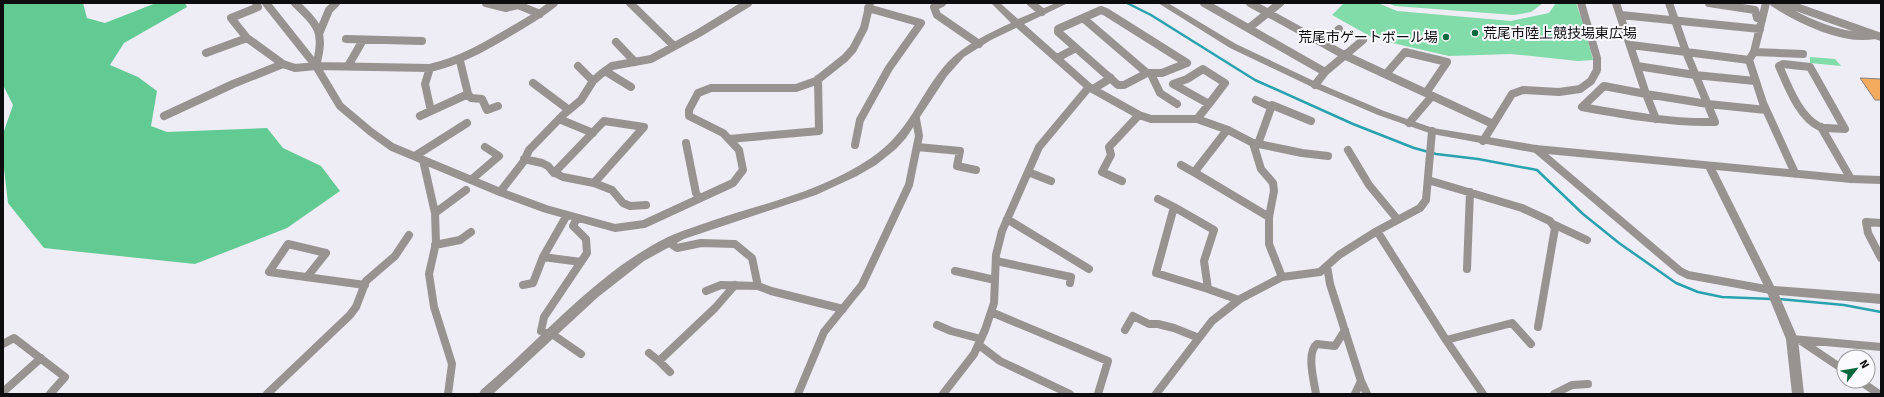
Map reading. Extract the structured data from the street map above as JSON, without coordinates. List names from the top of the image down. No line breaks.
{"places":["荒尾市陸上競技場東広場","荒尾市ゲートボール場"],"north":"top right"}
